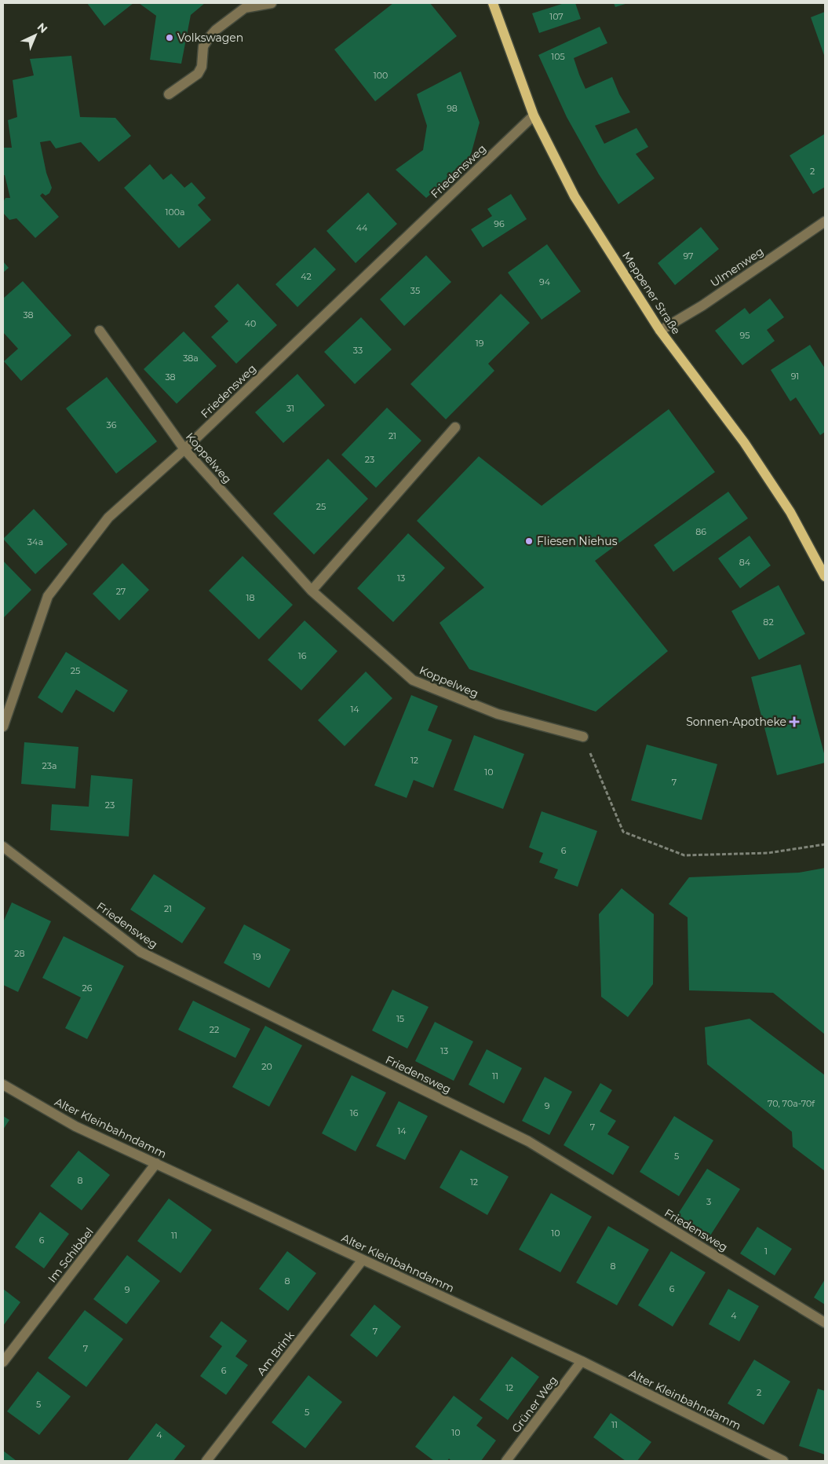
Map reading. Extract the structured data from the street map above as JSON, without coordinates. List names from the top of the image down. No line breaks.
{"streets":{"main road":["Meppener Straße"],"street":["Friedensweg","Ulmenweg","Koppelweg","Alter Kleinbahndamm","Im Schibbel","Am Brink","Grüner Weg"]},"crossings":[["Friedensweg","Meppener Straße"],["Friedensweg","Koppelweg"],["Ulmenweg","Meppener Straße"],["Alter Kleinbahndamm","Im Schibbel"],["Alter Kleinbahndamm","Am Brink"],["Alter Kleinbahndamm","Grüner Weg"]],"places":{"other":["Volkswagen","Fliesen Niehus"],"health":["Sonnen-Apotheke"]},"house_numbers":["107","105","100","98","2","100a","96","44","97","42","94","35","38","40","95","19","33","38a","91","38","31","36","21","23","25","86","34a","84","13","27","18","82","16","25","14","12","23a","10","7","23","6","21","28","19","26","15","22","13","20","11","70, 70a-70f","9","16","7","14","5","8","12","3","10","11","6","1","8","8","6","9","4","7","7","6","12","2","5","5","11","10","4"],"north":"top right"}
